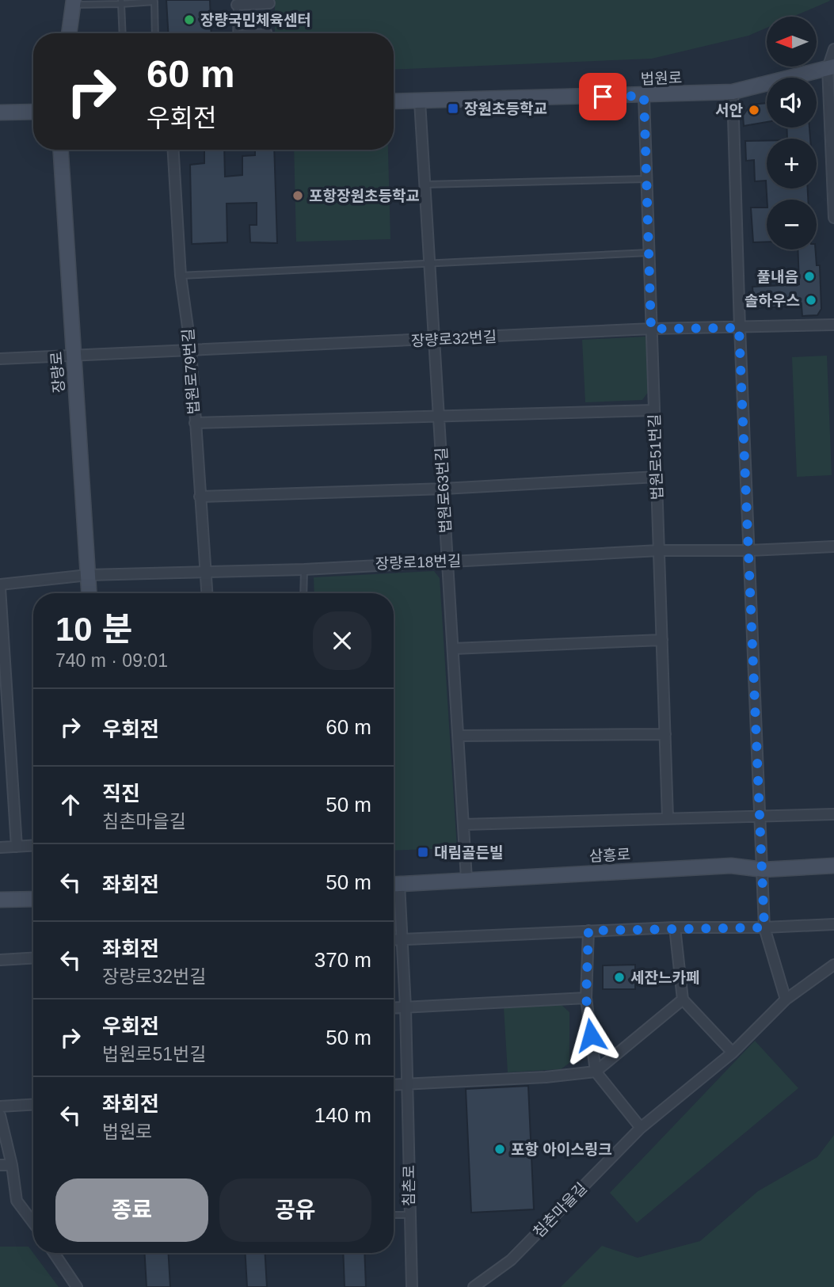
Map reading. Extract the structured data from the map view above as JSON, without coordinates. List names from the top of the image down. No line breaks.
{"streets":{"main road":["법원로","장량로","삼흥로"],"street":["장량로32번길","법원로79번길","법원로51번길","법원로63번길","장량로18번길","침촌로","침촌마을길"]},"crossings":[["법원로","법원로51번길"],["법원로","법원로63번길"],["장량로32번길","법원로79번길"],["장량로32번길","장량로"],["장량로32번길","법원로51번길"],["장량로32번길","법원로63번길"],["법원로79번길","장량로18번길"],["장량로","장량로18번길"],["법원로51번길","장량로18번길"],["법원로63번길","장량로18번길"],["법원로63번길","삼흥로"]],"places":{"other":["장량국민체육센터","서안","포항장원초등학교","풀내음","솔하우스","세잔느카페","포항 아이스링크"],"transit":["장원초등학교","대림골든빌"]},"north":"left","page":{"map_buttons":["+","−"],"turn":["60 m","우회전"],"heading":["10 분","740 m · 09:01"],"list":[{"name":"우회전","value":"60 m"},{"name":"직진","note":"침촌마을길","value":"50 m"},{"name":"좌회전","value":"50 m"},{"name":"좌회전","note":"장량로32번길","value":"370 m"},{"name":"우회전","note":"법원로51번길","value":"50 m"},{"name":"좌회전","note":"법원로","value":"140 m"}],"buttons":["종료","공유"]}}
